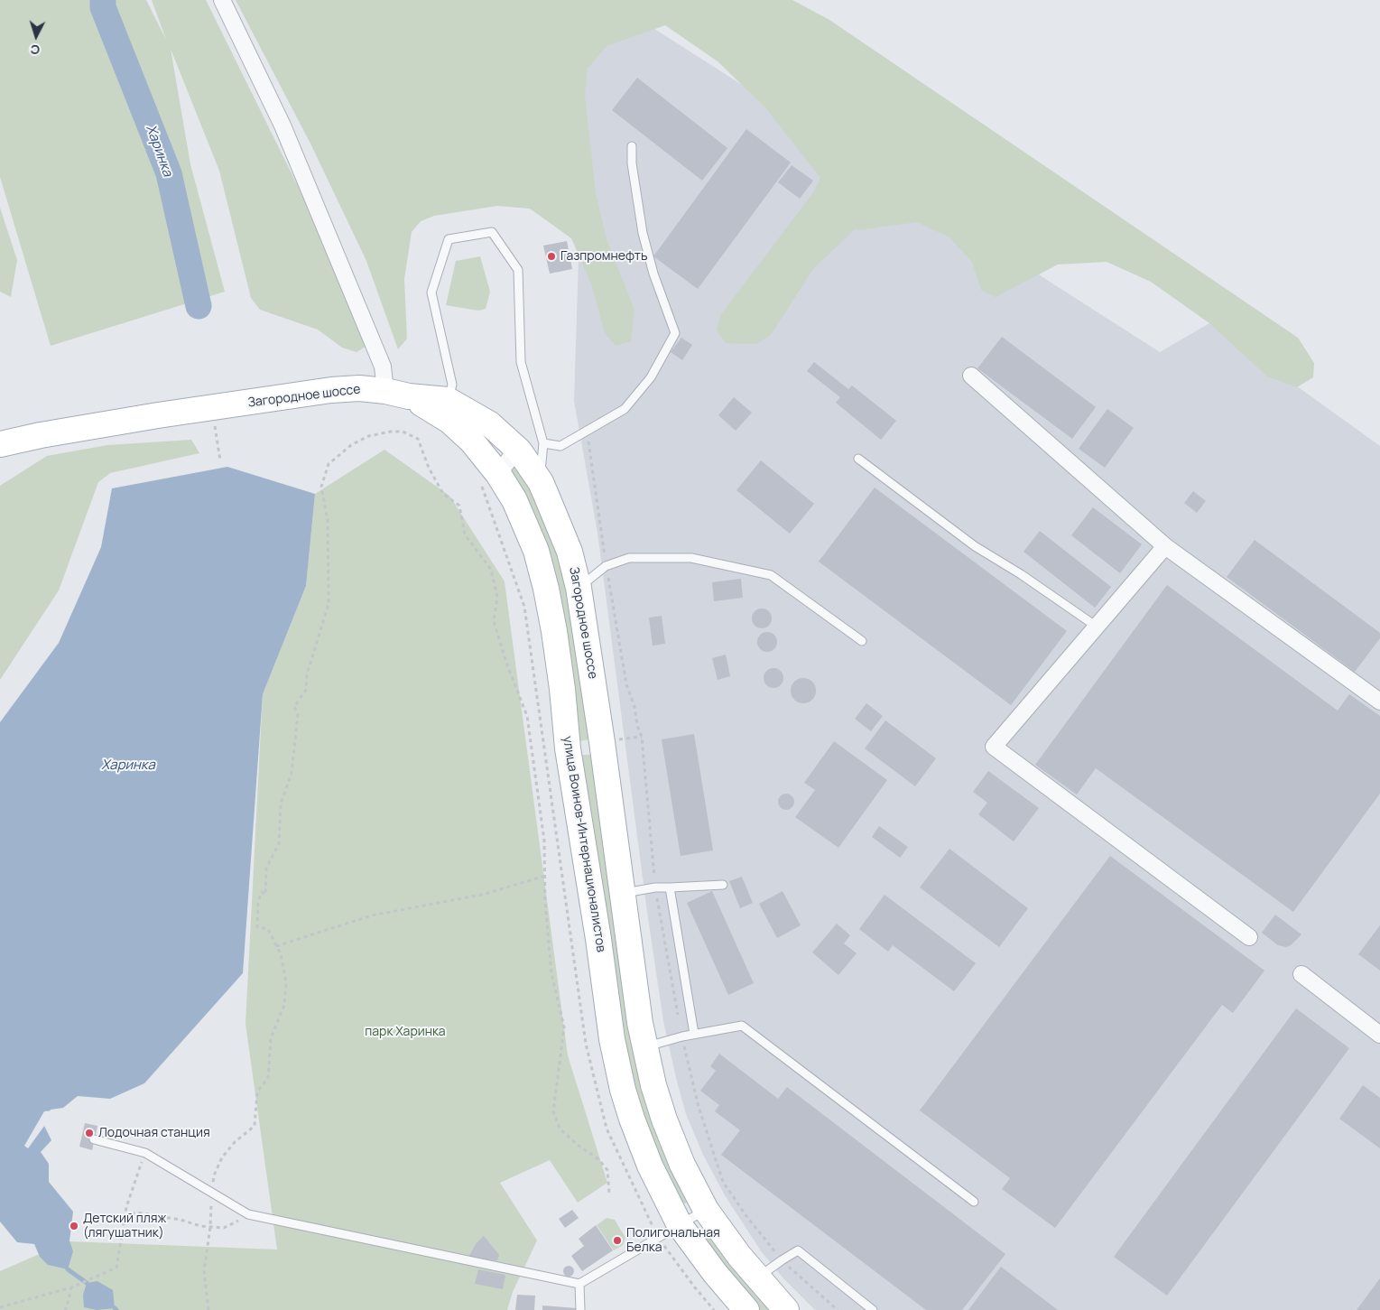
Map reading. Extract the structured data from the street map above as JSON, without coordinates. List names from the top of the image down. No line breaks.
{"streets":{"main road":["Загородное шоссе","улица Воинов-Интернационалистов"]},"crossings":[["Загородное шоссе","улица Воинов-Интернационалистов"]],"water":["Харинка"],"parks":["парк Харинка"],"places":["Газпромнефть","Лодочная станция","Детский пляж (лягушатник)","Полигональная Белка"],"north":"bottom"}
